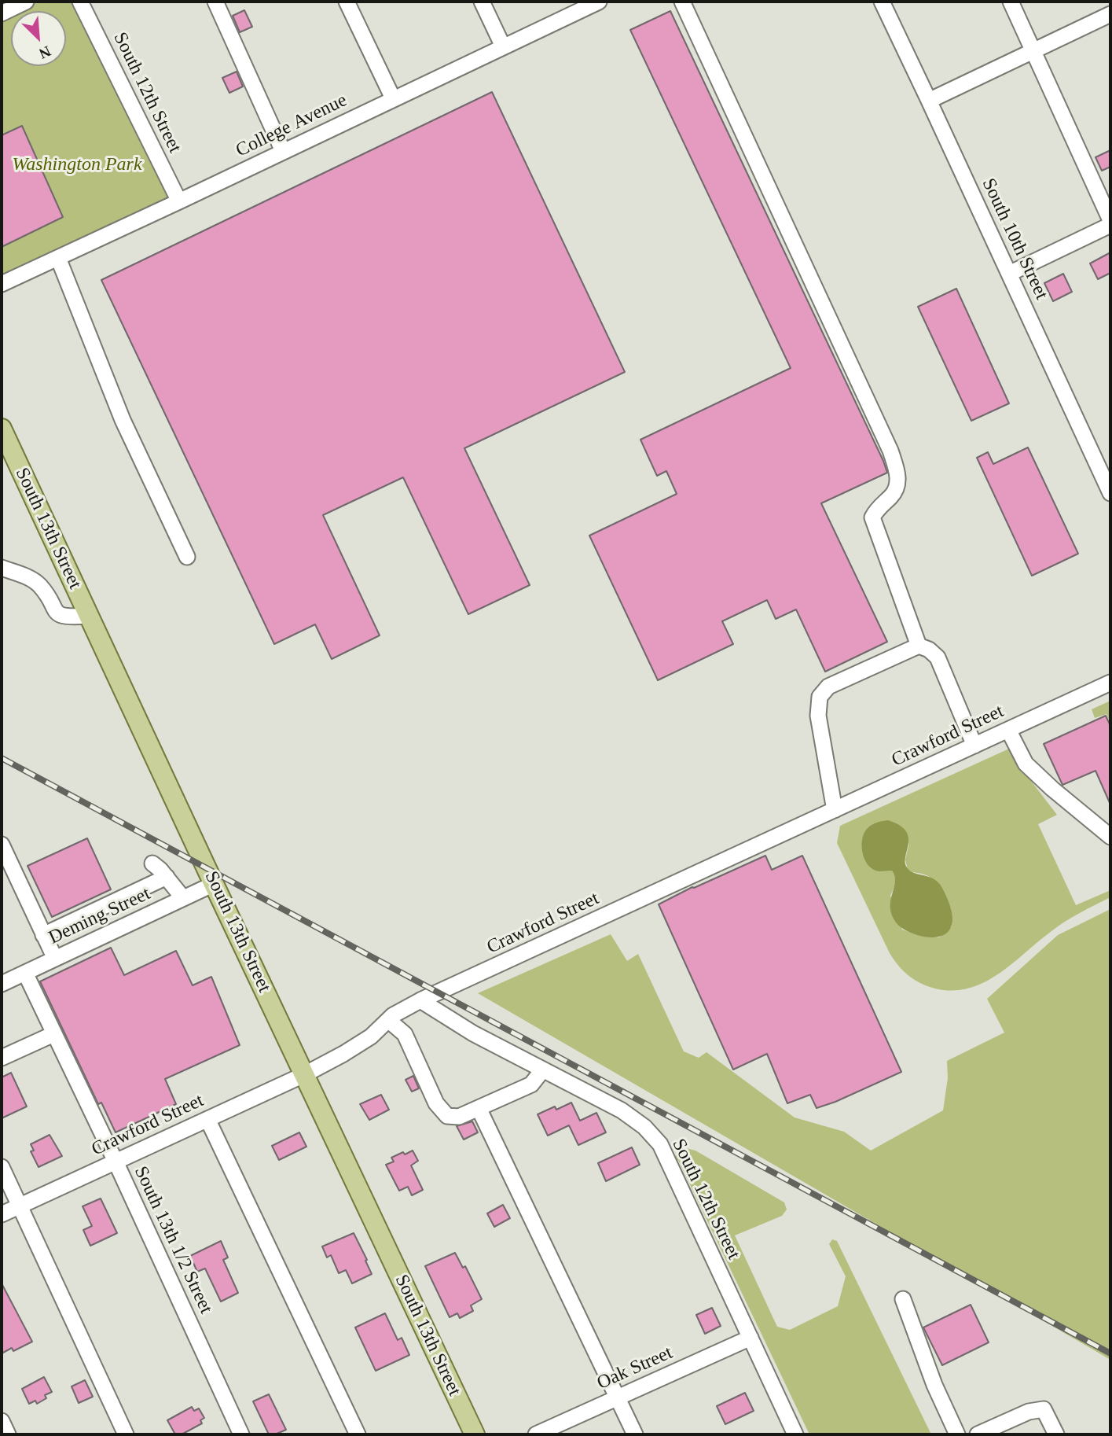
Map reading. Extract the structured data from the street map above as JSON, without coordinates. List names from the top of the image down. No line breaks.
{"streets":{"main road":["South 13th Street"],"street":["South 12th Street","College Avenue","South 10th Street","Crawford Street","Deming Street","South 13th 1/2 Street","Oak Street"]},"crossings":[["South 12th Street","College Avenue"],["South 12th Street","Crawford Street"],["South 12th Street","Oak Street"],["South 13th Street","Crawford Street"],["South 13th Street","Deming Street"],["Crawford Street","South 13th 1/2 Street"],["Deming Street","South 13th 1/2 Street"]],"parks":["Washington Park"],"north":"bottom right"}
